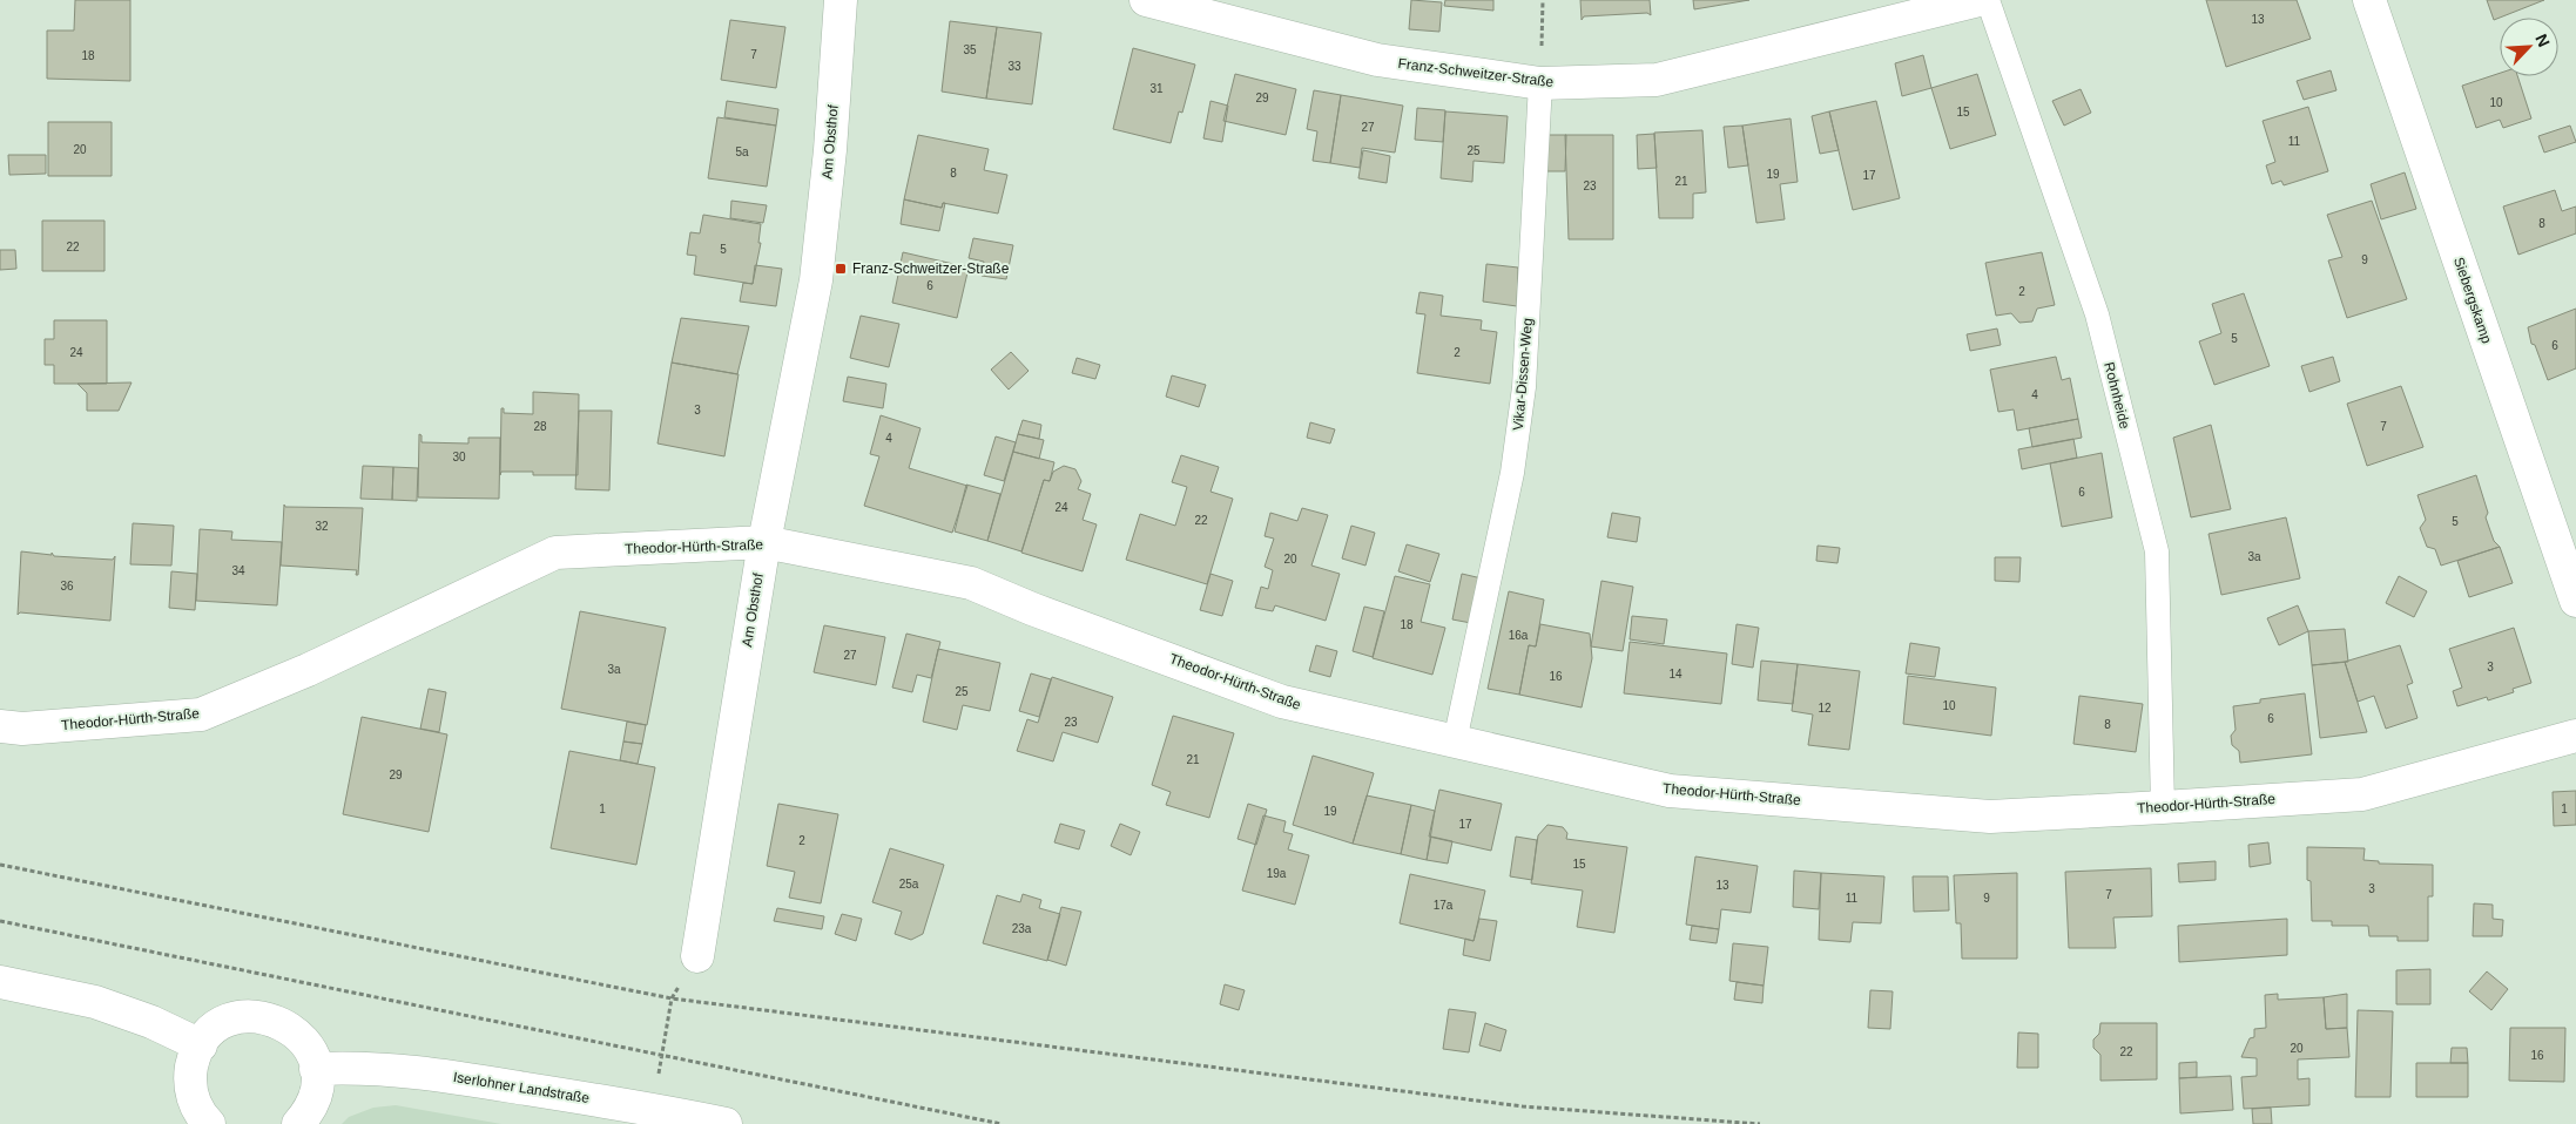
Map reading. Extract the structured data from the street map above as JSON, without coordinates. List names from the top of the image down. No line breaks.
{"streets":{"street":["Franz-Schweitzer-Straße","Am Obsthof","Siebergskamp","Theodor-Hürth-Straße","Iserlohner Landstraße"],"lane":["Vikar-Dissen-Weg","Rohnheide"]},"crossings":[["Franz-Schweitzer-Straße","Vikar-Dissen-Weg"],["Am Obsthof","Theodor-Hürth-Straße"],["Vikar-Dissen-Weg","Theodor-Hürth-Straße"],["Rohnheide","Theodor-Hürth-Straße"]],"places":{"transit":["Franz-Schweitzer-Straße"]},"house_numbers":["13","35","7","18","33","31","29","10","15","27","11","20","25","5a","8","19","17","21","23","8","22","5","9","6","2","5","6","24","2","4","3","28","7","4","30","6","24","22","5","32","3a","20","34","36","18","16a","27","3","3a","14","16","25","10","12","6","23","8","21","29","1","1","19","17","2","15","19a","25a","13","3","7","11","9","17a","23a","20","22","16"],"north":"top right"}
